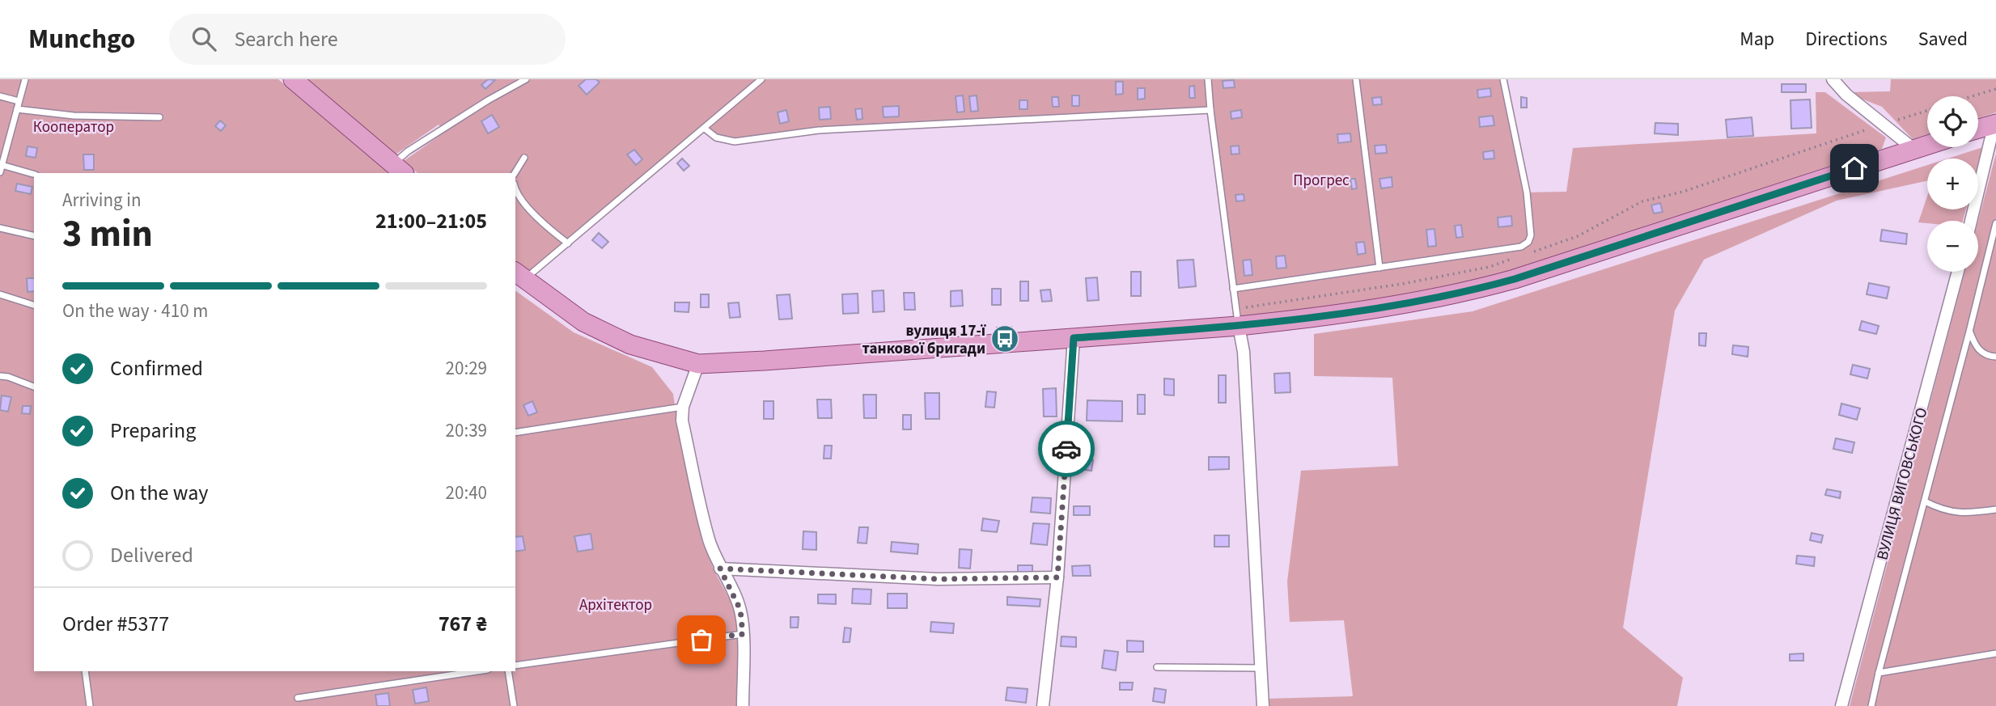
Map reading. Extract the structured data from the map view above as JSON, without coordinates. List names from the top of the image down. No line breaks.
{"streets":{"street":["ВУЛИЦЯ ВИГОВСЬКОГО"]},"parks":["Кооператор","Прогрес","Архітектор"],"places":{"bus stop":["вулиця 17-ї танкової бригади"]},"page":{"header":"Munchgo","search":"Search here","nav":["Map","Directions","Saved"],"map_buttons":["+","−"],"heading":["3 min","Arriving in","21:00–21:05"],"panel":["Order #5377","767 ₴"],"bar":"On the way · 410 m","list":[["Confirmed","20:29"],["Preparing","20:39"],["On the way","20:40"],"Delivered"]}}
